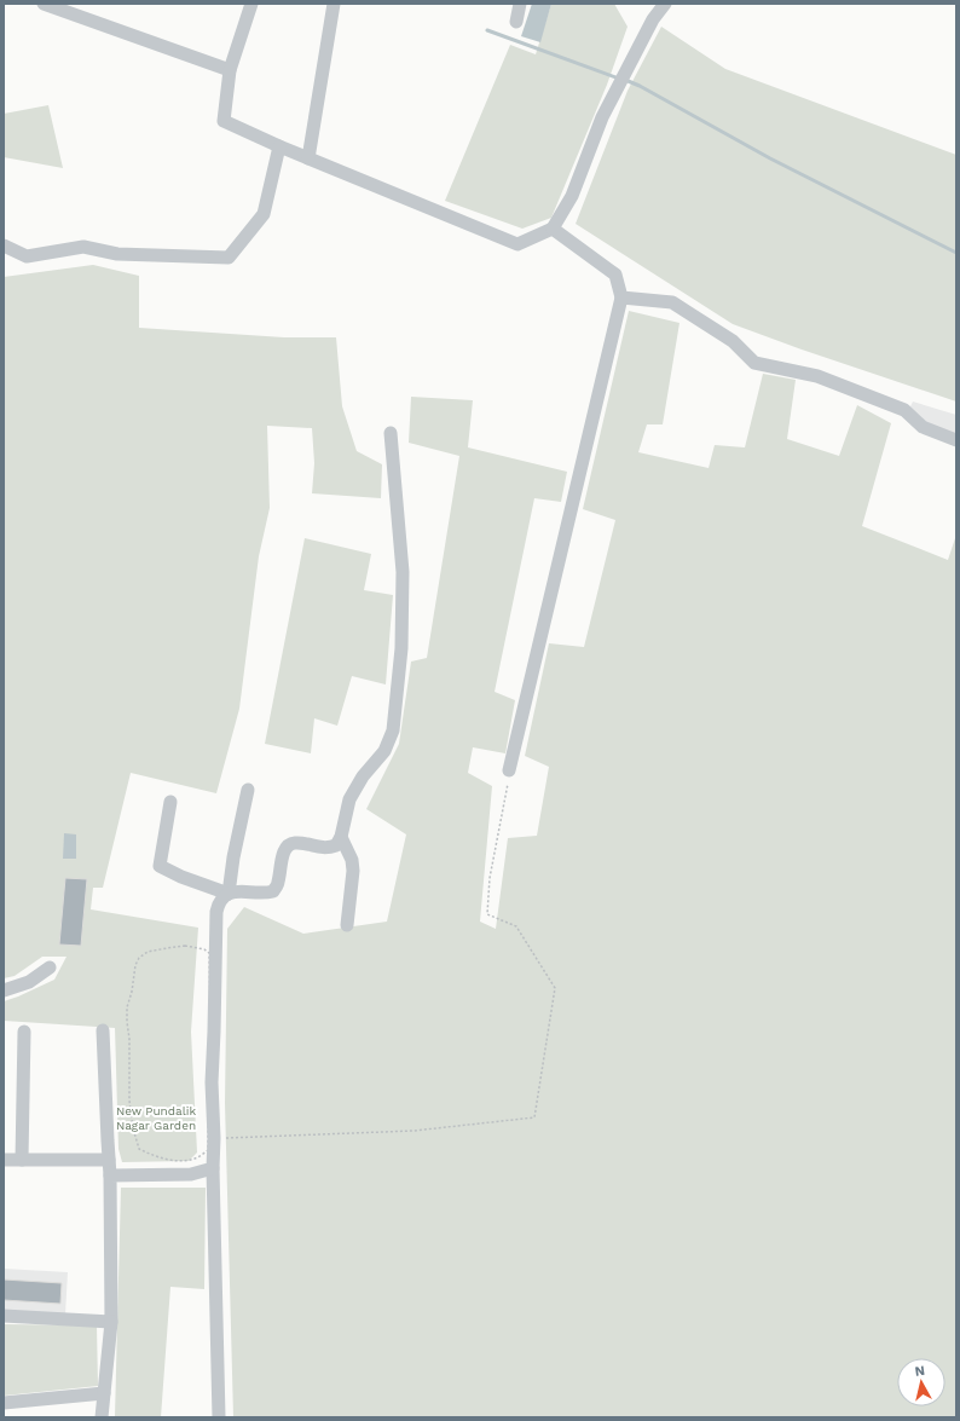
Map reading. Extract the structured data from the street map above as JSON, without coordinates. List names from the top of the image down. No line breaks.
{"parks":["New Pundalik Nagar Garden"],"north":"top"}
